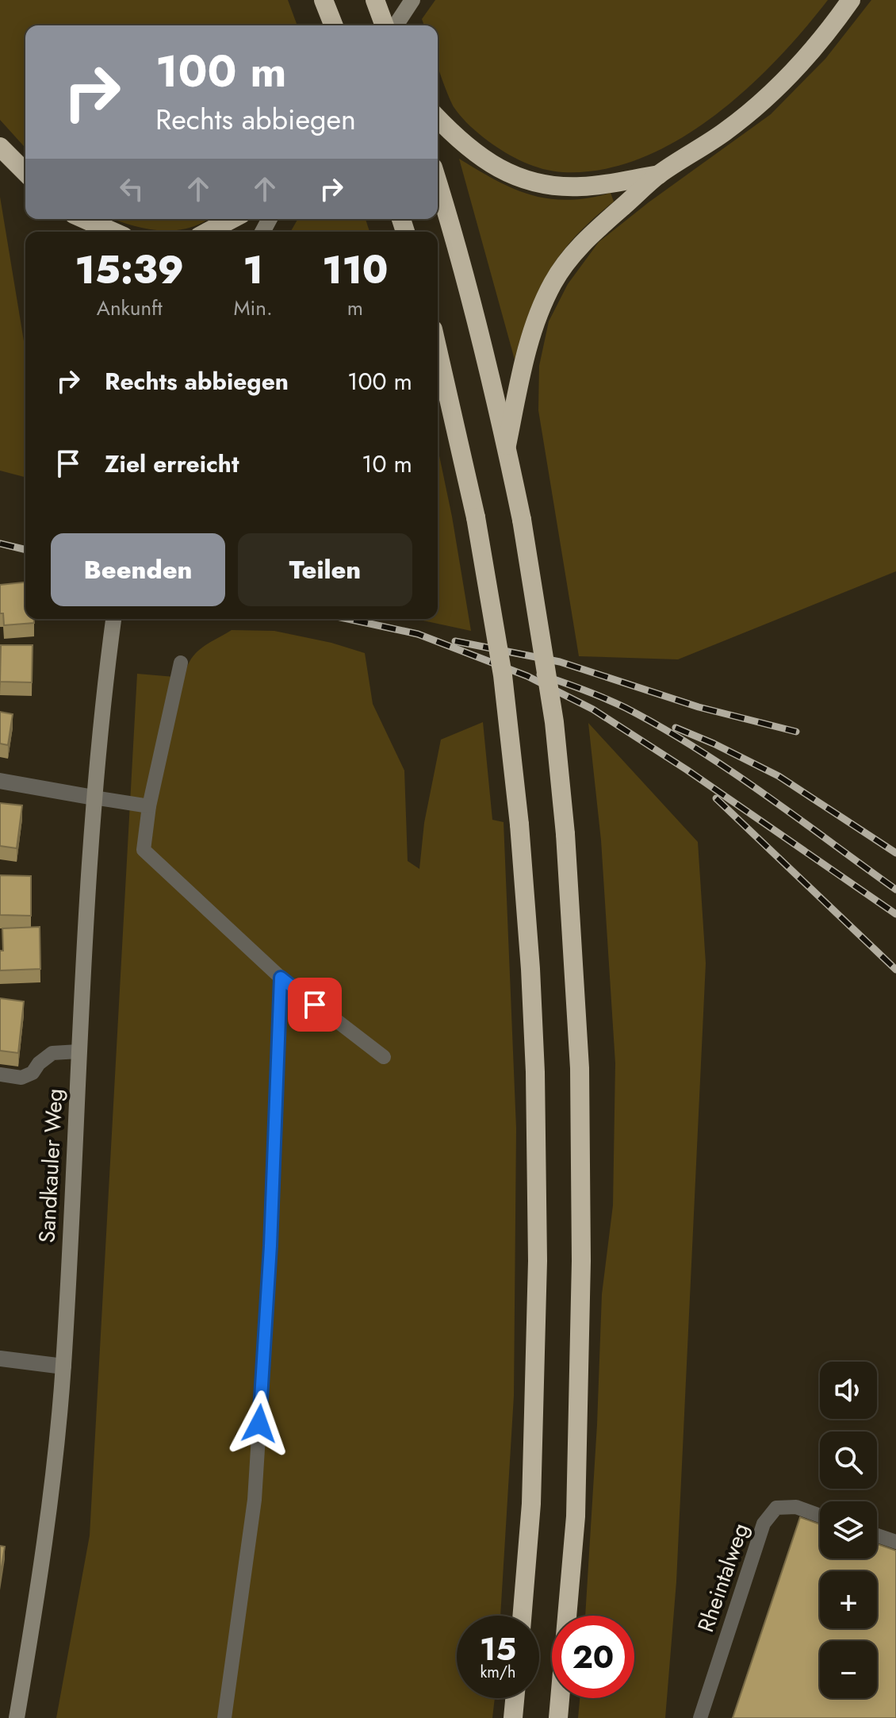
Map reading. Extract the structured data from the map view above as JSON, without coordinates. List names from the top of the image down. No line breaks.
{"streets":{"street":["Sandkauler Weg"],"lane":["Rheintalweg"]},"page":{"turn":["100 m","Rechts abbiegen"],"eta":["15:39","Ankunft","1","Min.","110","m"],"list":[{"name":"Rechts abbiegen","value":"100 m"},{"name":"Ziel erreicht","value":"10 m"}],"buttons":["Beenden","Teilen"],"map_buttons":["+","−"],"speed":"15 km/h","limit":"20"}}
